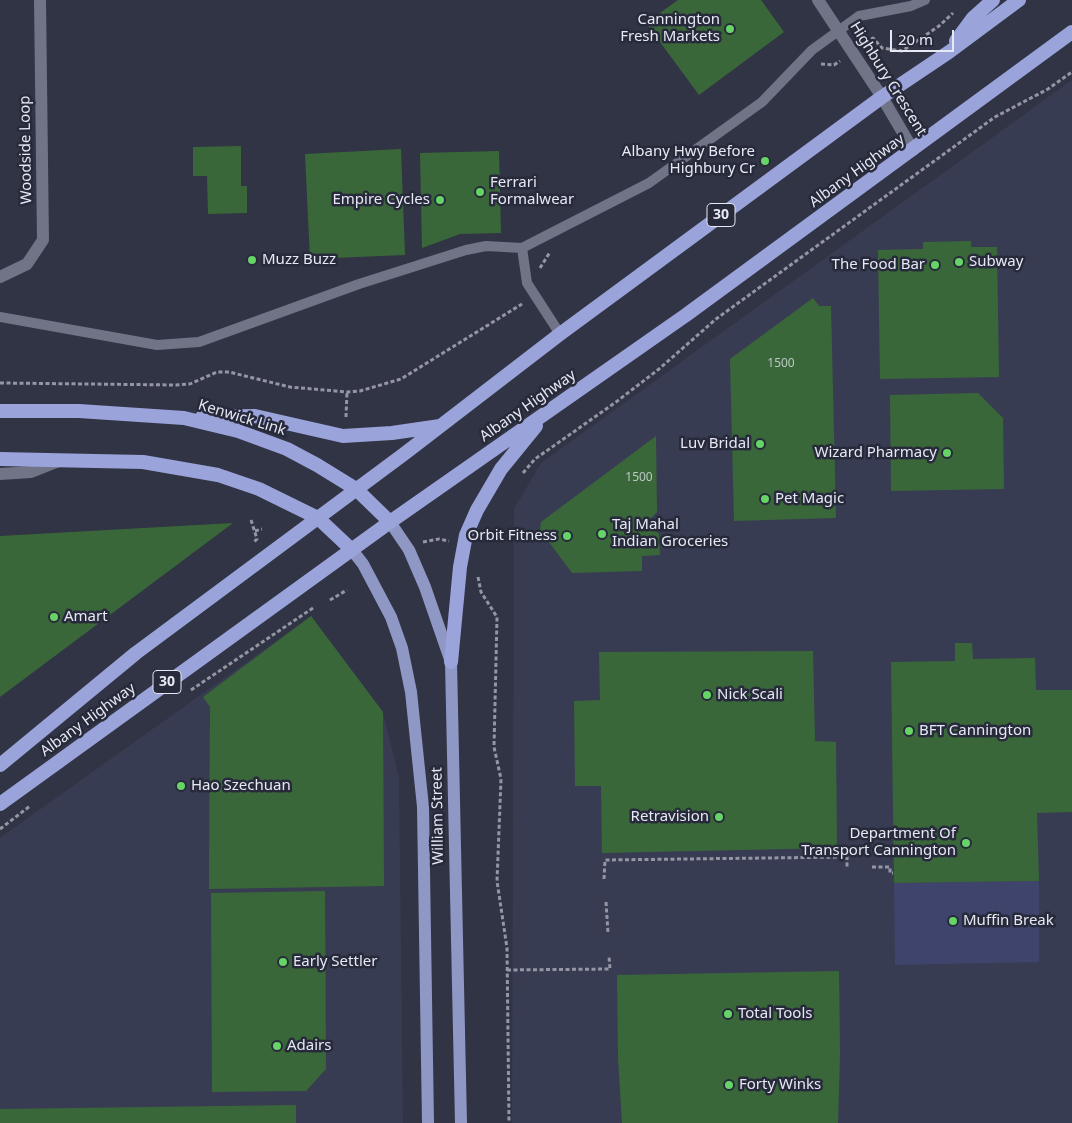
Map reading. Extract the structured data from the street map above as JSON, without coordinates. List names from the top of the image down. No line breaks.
{"streets":{"highway":["Albany Highway","30","Kenwick Link"],"main road":["William Street"],"street":["Highbury Crescent","Woodside Loop"]},"crossings":[["Highbury Crescent","Albany Highway"],["Albany Highway","30"],["Albany Highway","Kenwick Link"],["Albany Highway","William Street"],["Kenwick Link","William Street"]],"places":["Cannington Fresh Markets","Albany Hwy Before Highbury Cr","Ferrari Formalwear","Empire Cycles","Muzz Buzz","Subway","The Food Bar","Luv Bridal","Wizard Pharmacy","Pet Magic","Taj Mahal Indian Groceries","Orbit Fitness","Amart","Nick Scali","BFT Cannington","Hao Szechuan","Retravision","Department Of Transport Cannington","Muffin Break","Early Settler","Total Tools","Adairs","Forty Winks"],"house_numbers":["1500","1500"],"scale_bar":"20 m"}
